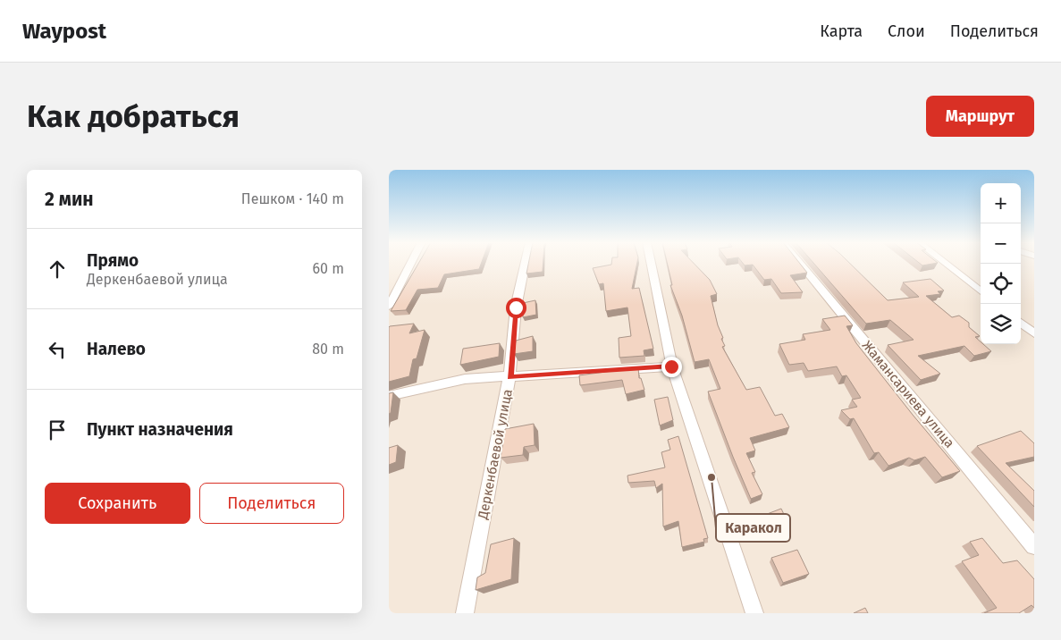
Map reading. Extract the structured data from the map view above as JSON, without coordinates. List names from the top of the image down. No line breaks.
{"streets":{"street":["Жамансариева улица","Деркенбаевой улица"]},"places":["Каракол"],"page":{"header":"Waypost","nav":["Карта","Слои","Поделиться"],"buttons":["Маршрут",["Сохранить","Поделиться"]],"title":"Как добраться","heading":["2 мин","Пешком · 140 m"],"map_buttons":["+","−"],"list":[["Прямо","Деркенбаевой улица","60 m"],["Налево","80 m"],"Пункт назначения"]}}
